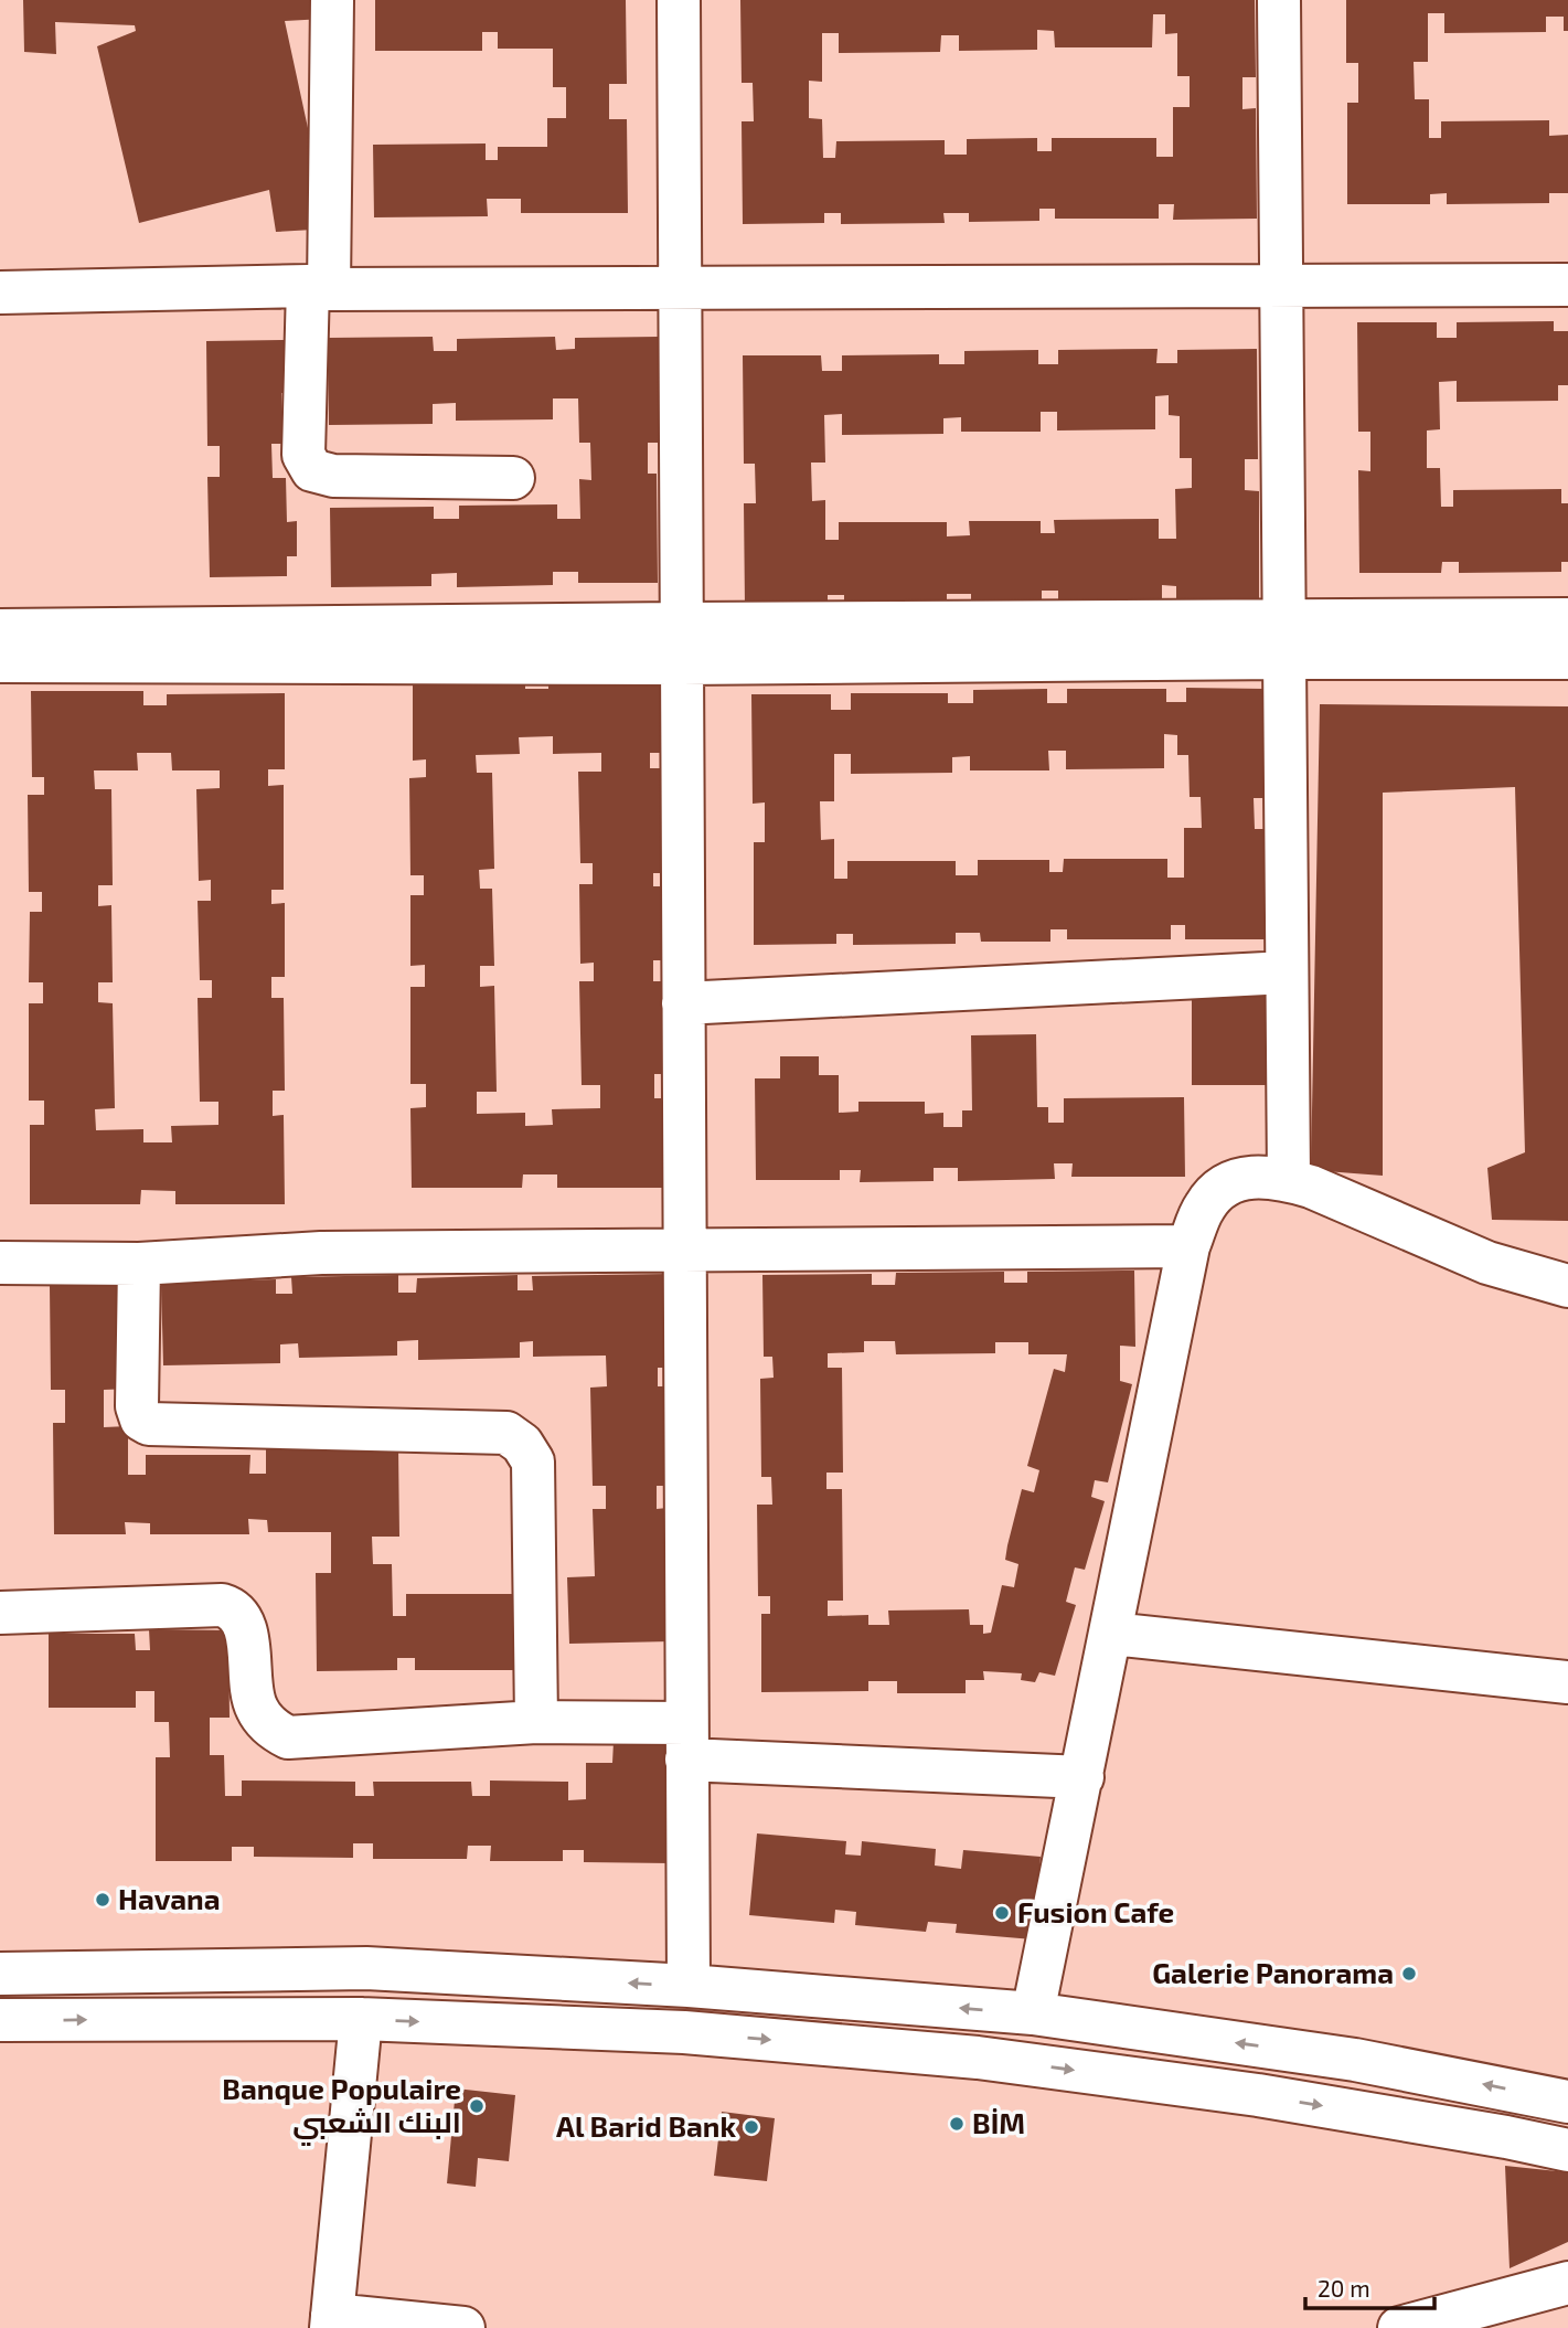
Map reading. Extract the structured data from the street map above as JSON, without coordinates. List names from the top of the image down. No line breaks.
{"places":["Havana","Fusion Cafe","Galerie Panorama","Banque Populaire البنك الشعبي","BİM","Al Barid Bank"],"scale_bar":"20 m"}
